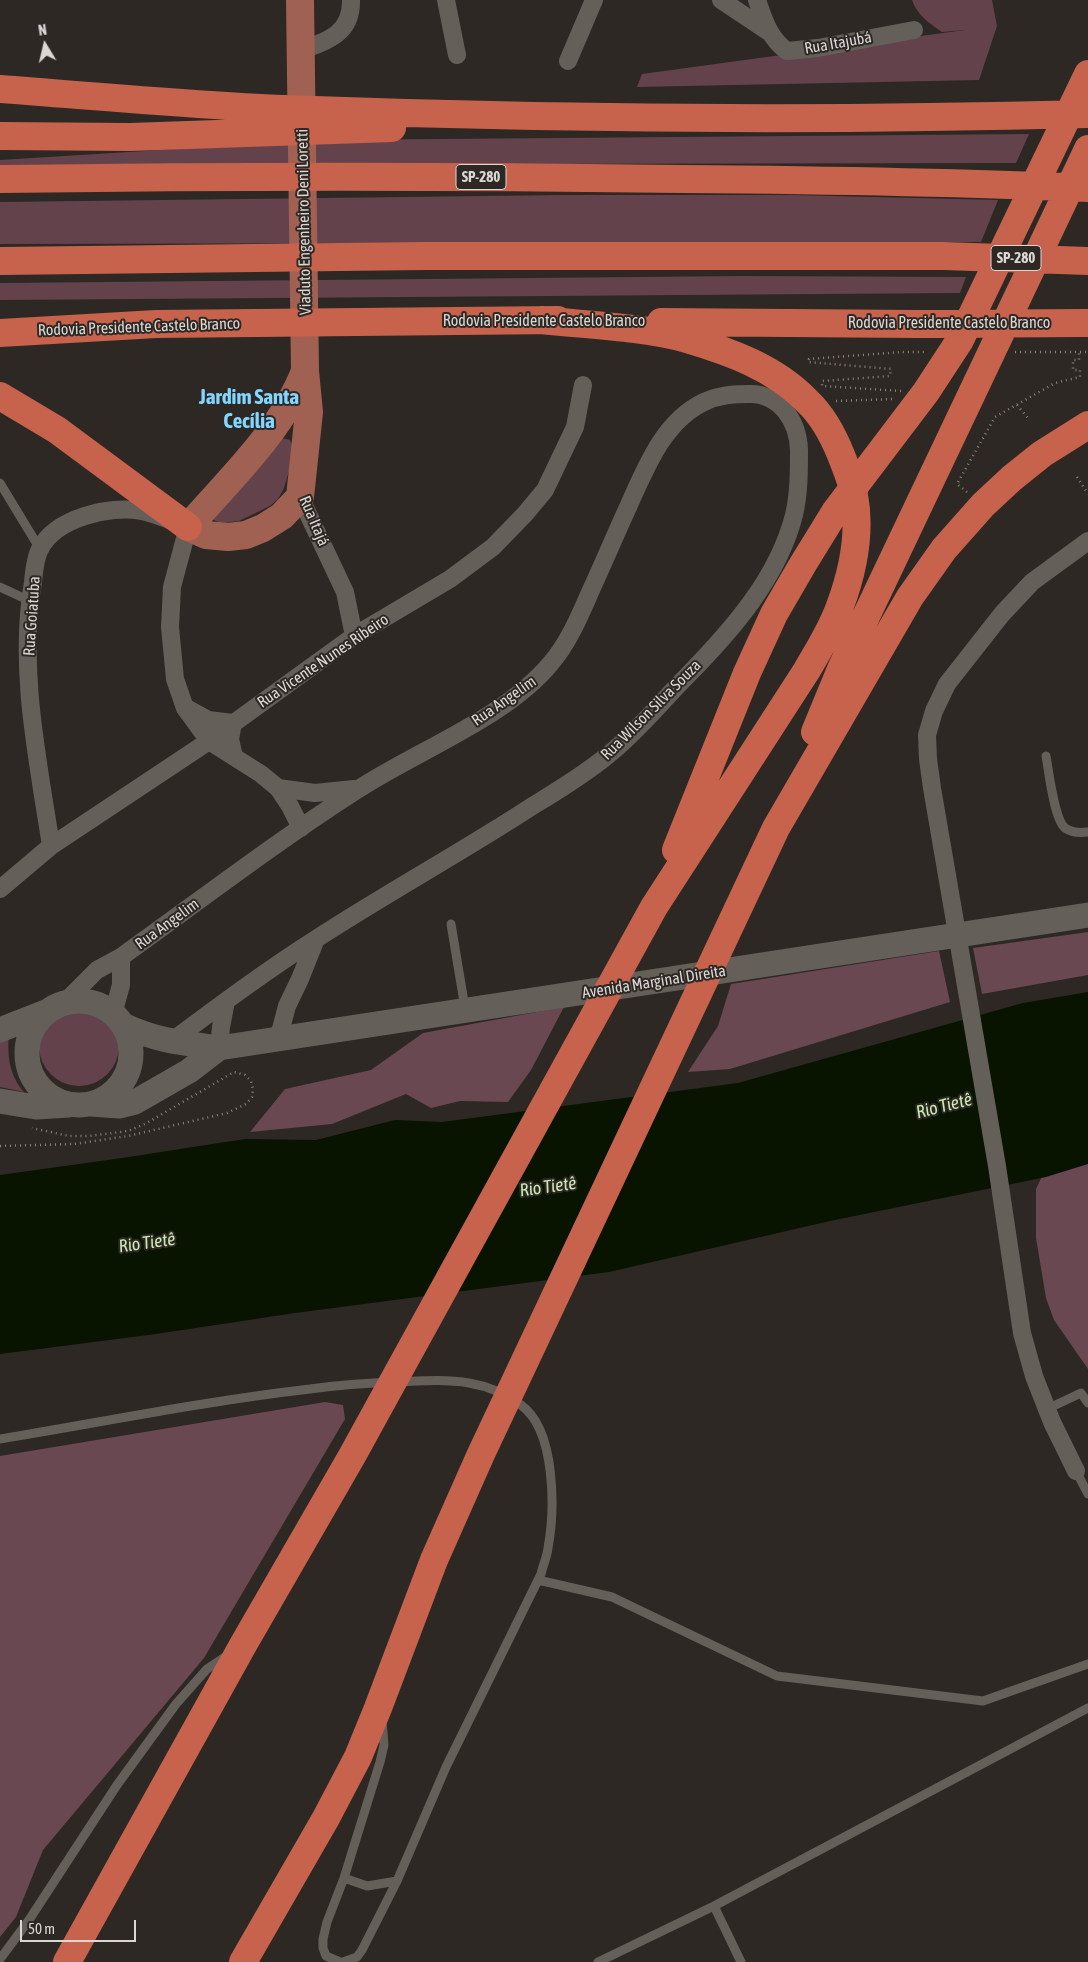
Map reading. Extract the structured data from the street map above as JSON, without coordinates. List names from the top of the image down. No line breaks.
{"streets":{"highway":["SP-280","Rodovia Presidente Castelo Branco"],"main road":["Viaduto Engenheiro Deni Loretti","Rua Itajá","Avenida Marginal Direita"],"street":["Rua Itajubá","Rua Goiatuba","Rua Vicente Nunes Ribeiro","Rua Angelim","Rua Wilson Silva Souza"]},"crossings":[["Viaduto Engenheiro Deni Loretti","Rua Itajá"],["Rua Itajá","Rua Vicente Nunes Ribeiro"],["Rua Goiatuba","Rua Vicente Nunes Ribeiro"],["Rua Angelim","Rua Wilson Silva Souza"],["Rua Angelim","Avenida Marginal Direita"],["Rua Wilson Silva Souza","Avenida Marginal Direita"]],"districts":["Jardim Santa Cecília"],"water":["Rio Tietê"],"scale_bar":"50 m","north":"top"}
